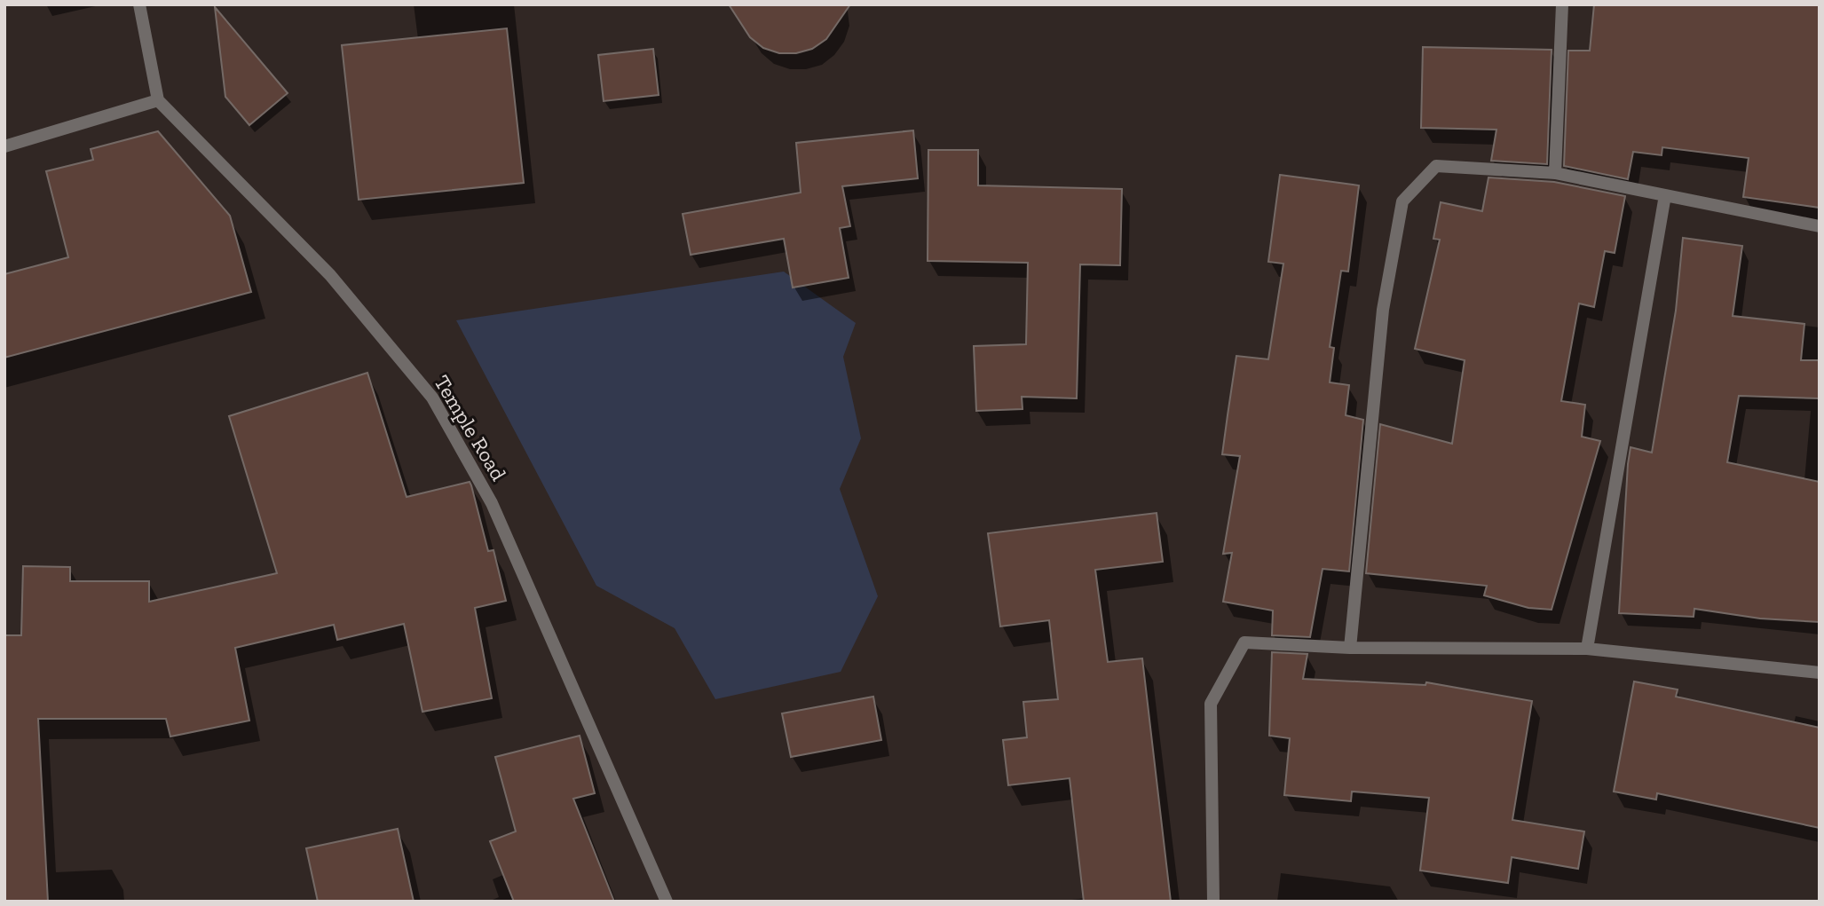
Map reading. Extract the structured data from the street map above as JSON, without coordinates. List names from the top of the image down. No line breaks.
{"streets":{"street":["Temple Road"]}}
